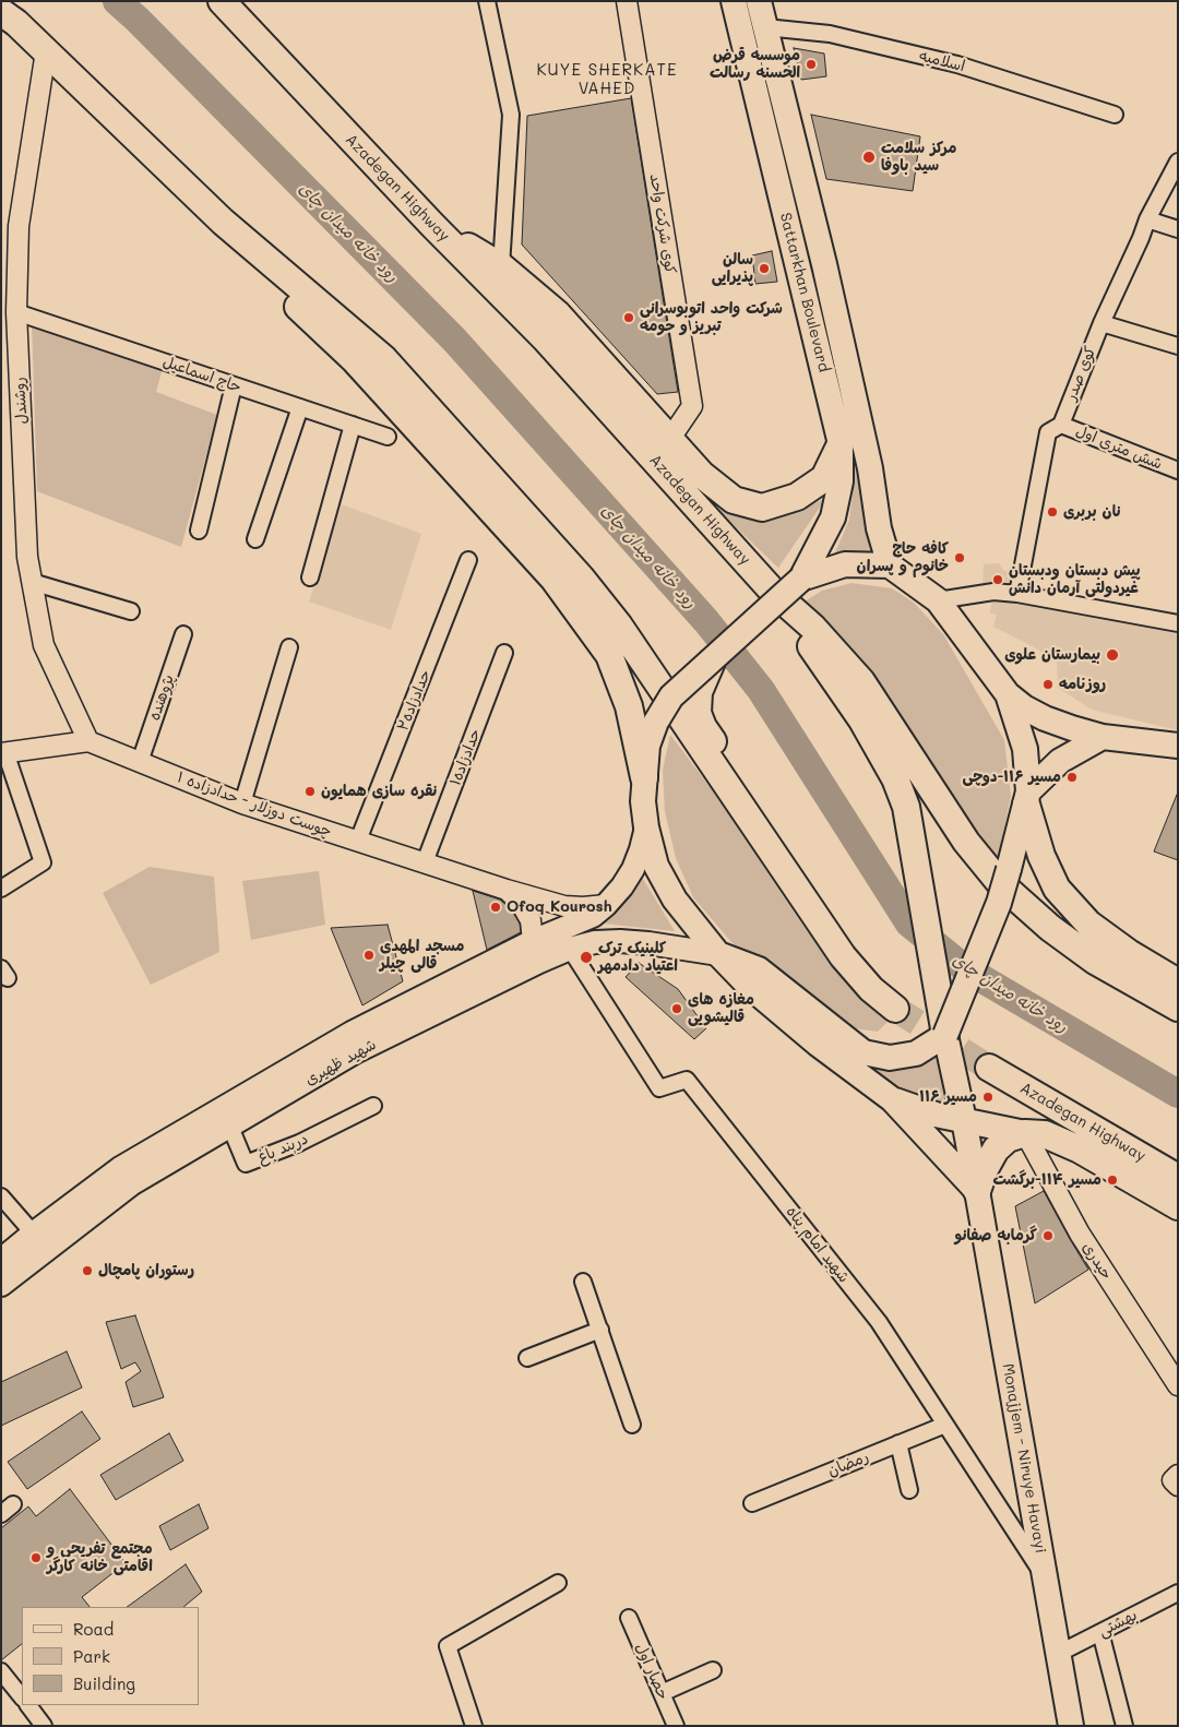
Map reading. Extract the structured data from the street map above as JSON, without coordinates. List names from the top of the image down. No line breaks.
{"streets":{"highway":["Azadegan Highway"],"main road":["Sattarkhan Boulevard","شهید ظهیری","Monajjem - Niruye Havayi"],"street":["اسلامیه","کوی شرکت واحد","کوی صدر","حاج اسماعیل","روشندل","شش متری اول","پژوهنده","حدادزاده۲","حدادزاده۱","چوست دوزلار - حدادزاده ۱","دربند باغ","شهید امام پناه","حیدری","رمضان","بهشتی","حصار اول"]},"crossings":[["اسلامیه","Sattarkhan Boulevard"],["کوی صدر","شش متری اول"],["حاج اسماعیل","روشندل"],["روشندل","چوست دوزلار - حدادزاده ۱"],["پژوهنده","چوست دوزلار - حدادزاده ۱"],["حدادزاده۲","چوست دوزلار - حدادزاده ۱"],["حدادزاده۱","چوست دوزلار - حدادزاده ۱"],["چوست دوزلار - حدادزاده ۱","شهید ظهیری"],["شهید ظهیری","دربند باغ"],["شهید ظهیری","شهید امام پناه"],["شهید امام پناه","Monajjem - Niruye Havayi"],["شهید امام پناه","رمضان"],["Monajjem - Niruye Havayi","بهشتی"]],"districts":["KUYE SHERKATE VAHED"],"water":["رود خانه میدان چای"],"places":["موسسه قرض الحسنه رسالت","مرکز سلامت سید باوفا","سالن پذیرایی","شرکت واحد اتوبوسرانی تبریز و حومه","نان بربری","کافه حاج‌ خانوم‌ و پسران","پیش دبستان ودبستان غیردولتی آرمان دانش","بیمارستان علوی","روزنامه","مسیر ۱۱۶-دوچی","نقره سازی همایون","Ofoq Kourosh","مسجد المهدی قالی چیلر","کلینیک ترک اعتیاد دادمهر","مغازه های قالیشویی","مسیر ۱۱۶","مسیر ۱۱۴-برگشت","گرمابه صفانو","رستوران پامچال","مجتمع تفریحی و اقامتی خانه کارگر"],"legend":["Road","Park","Building"]}
